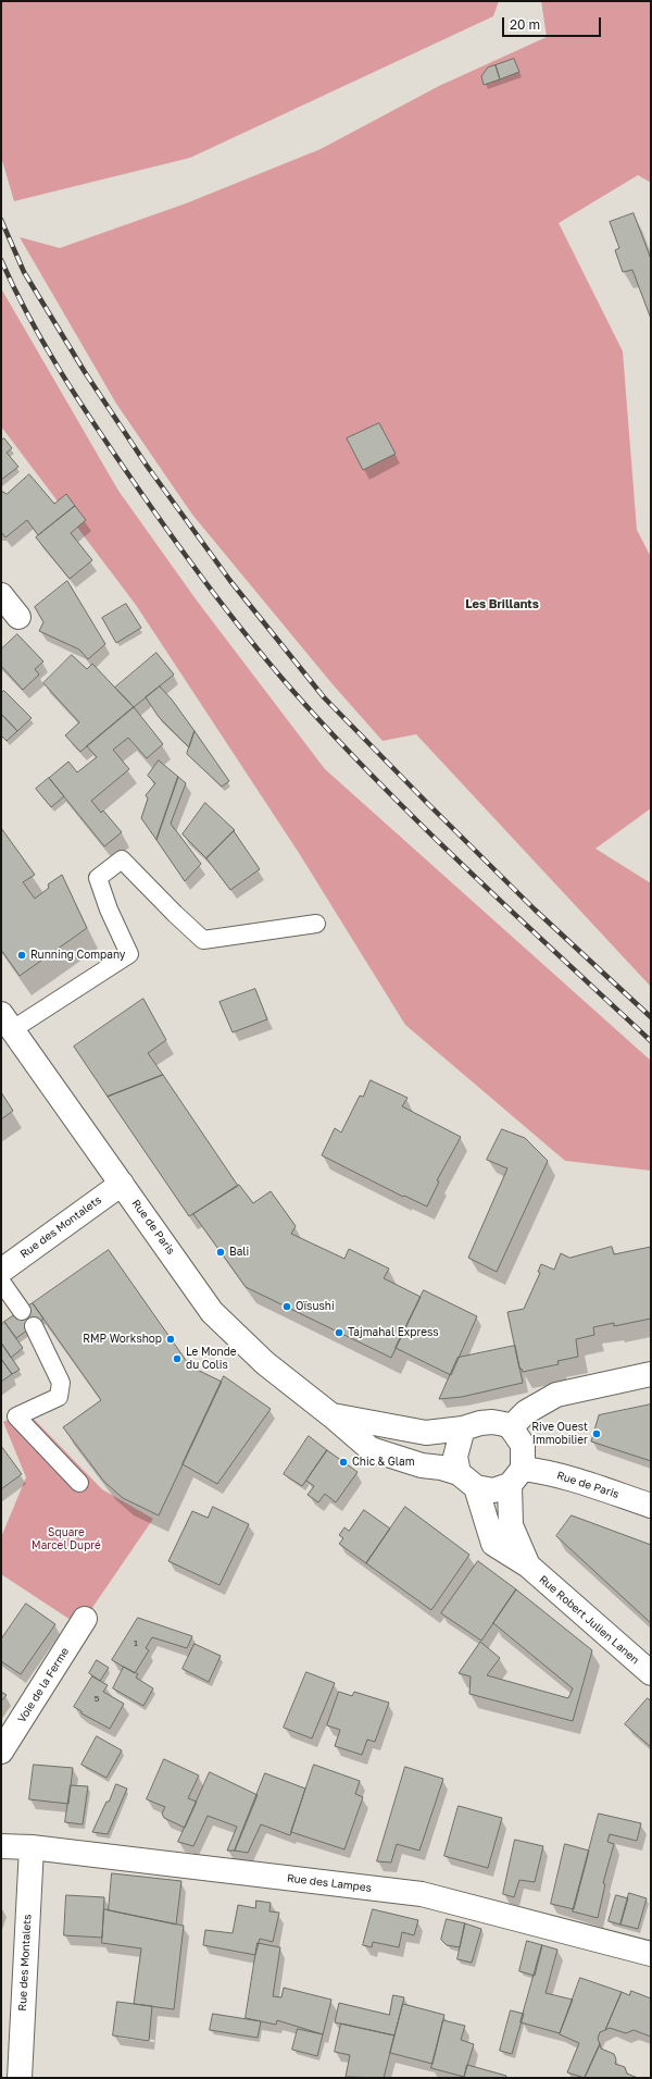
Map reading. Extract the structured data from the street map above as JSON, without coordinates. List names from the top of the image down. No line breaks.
{"streets":{"street":["Rue des Montalets","Rue de Paris","Rue Robert Julien Lanen","Voie de la Ferme","Rue des Lampes"]},"crossings":[["Rue des Montalets","Rue de Paris"],["Rue des Montalets","Rue des Lampes"],["Rue de Paris","Rue Robert Julien Lanen"]],"districts":["Les Brillants"],"parks":["Square Marcel Dupré"],"places":["Running Company","Bali","Oïsushi","Tajmahal Express","RMP Workshop","Le Monde du Colis","Rive Ouest Immobilier","Chic & Glam"],"house_numbers":["1","5"],"scale_bar":"20 m"}
